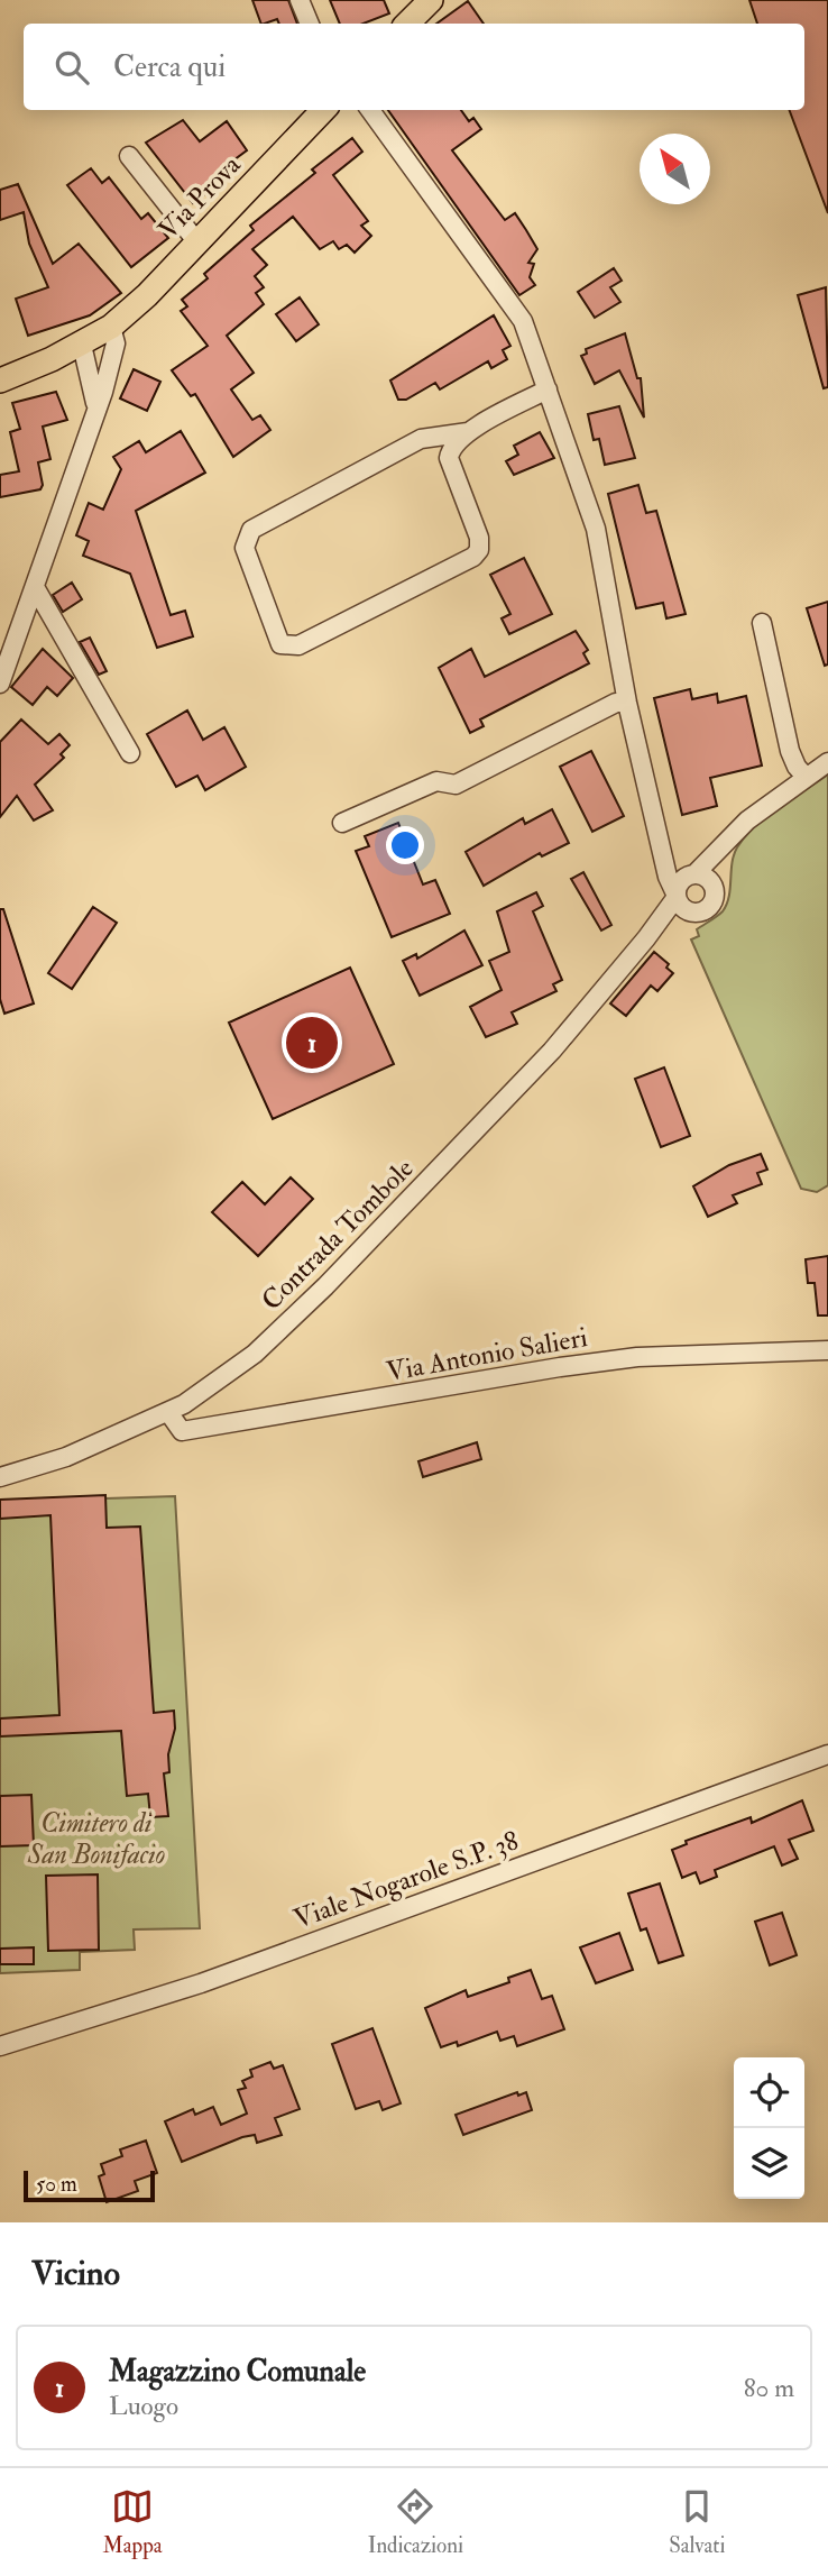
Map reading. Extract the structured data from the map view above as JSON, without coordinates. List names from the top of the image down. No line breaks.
{"streets":{"main road":["Via Prova"],"street":["Contrada Tombole","Via Antonio Salieri","Viale Nogarole S.P. 38"]},"crossings":[["Contrada Tombole","Via Antonio Salieri"]],"parks":["Cimitero di San Bonifacio"],"scale_bar":"50 m","north":"top left","page":{"search":"Cerca qui","pins":"1","scale":"50 m","heading":"Vicino","list":[{"mark":"1","name":"Magazzino Comunale","note":"Luogo","value":"80 m"}],"nav":["Mappa","Indicazioni","Salvati"]}}
